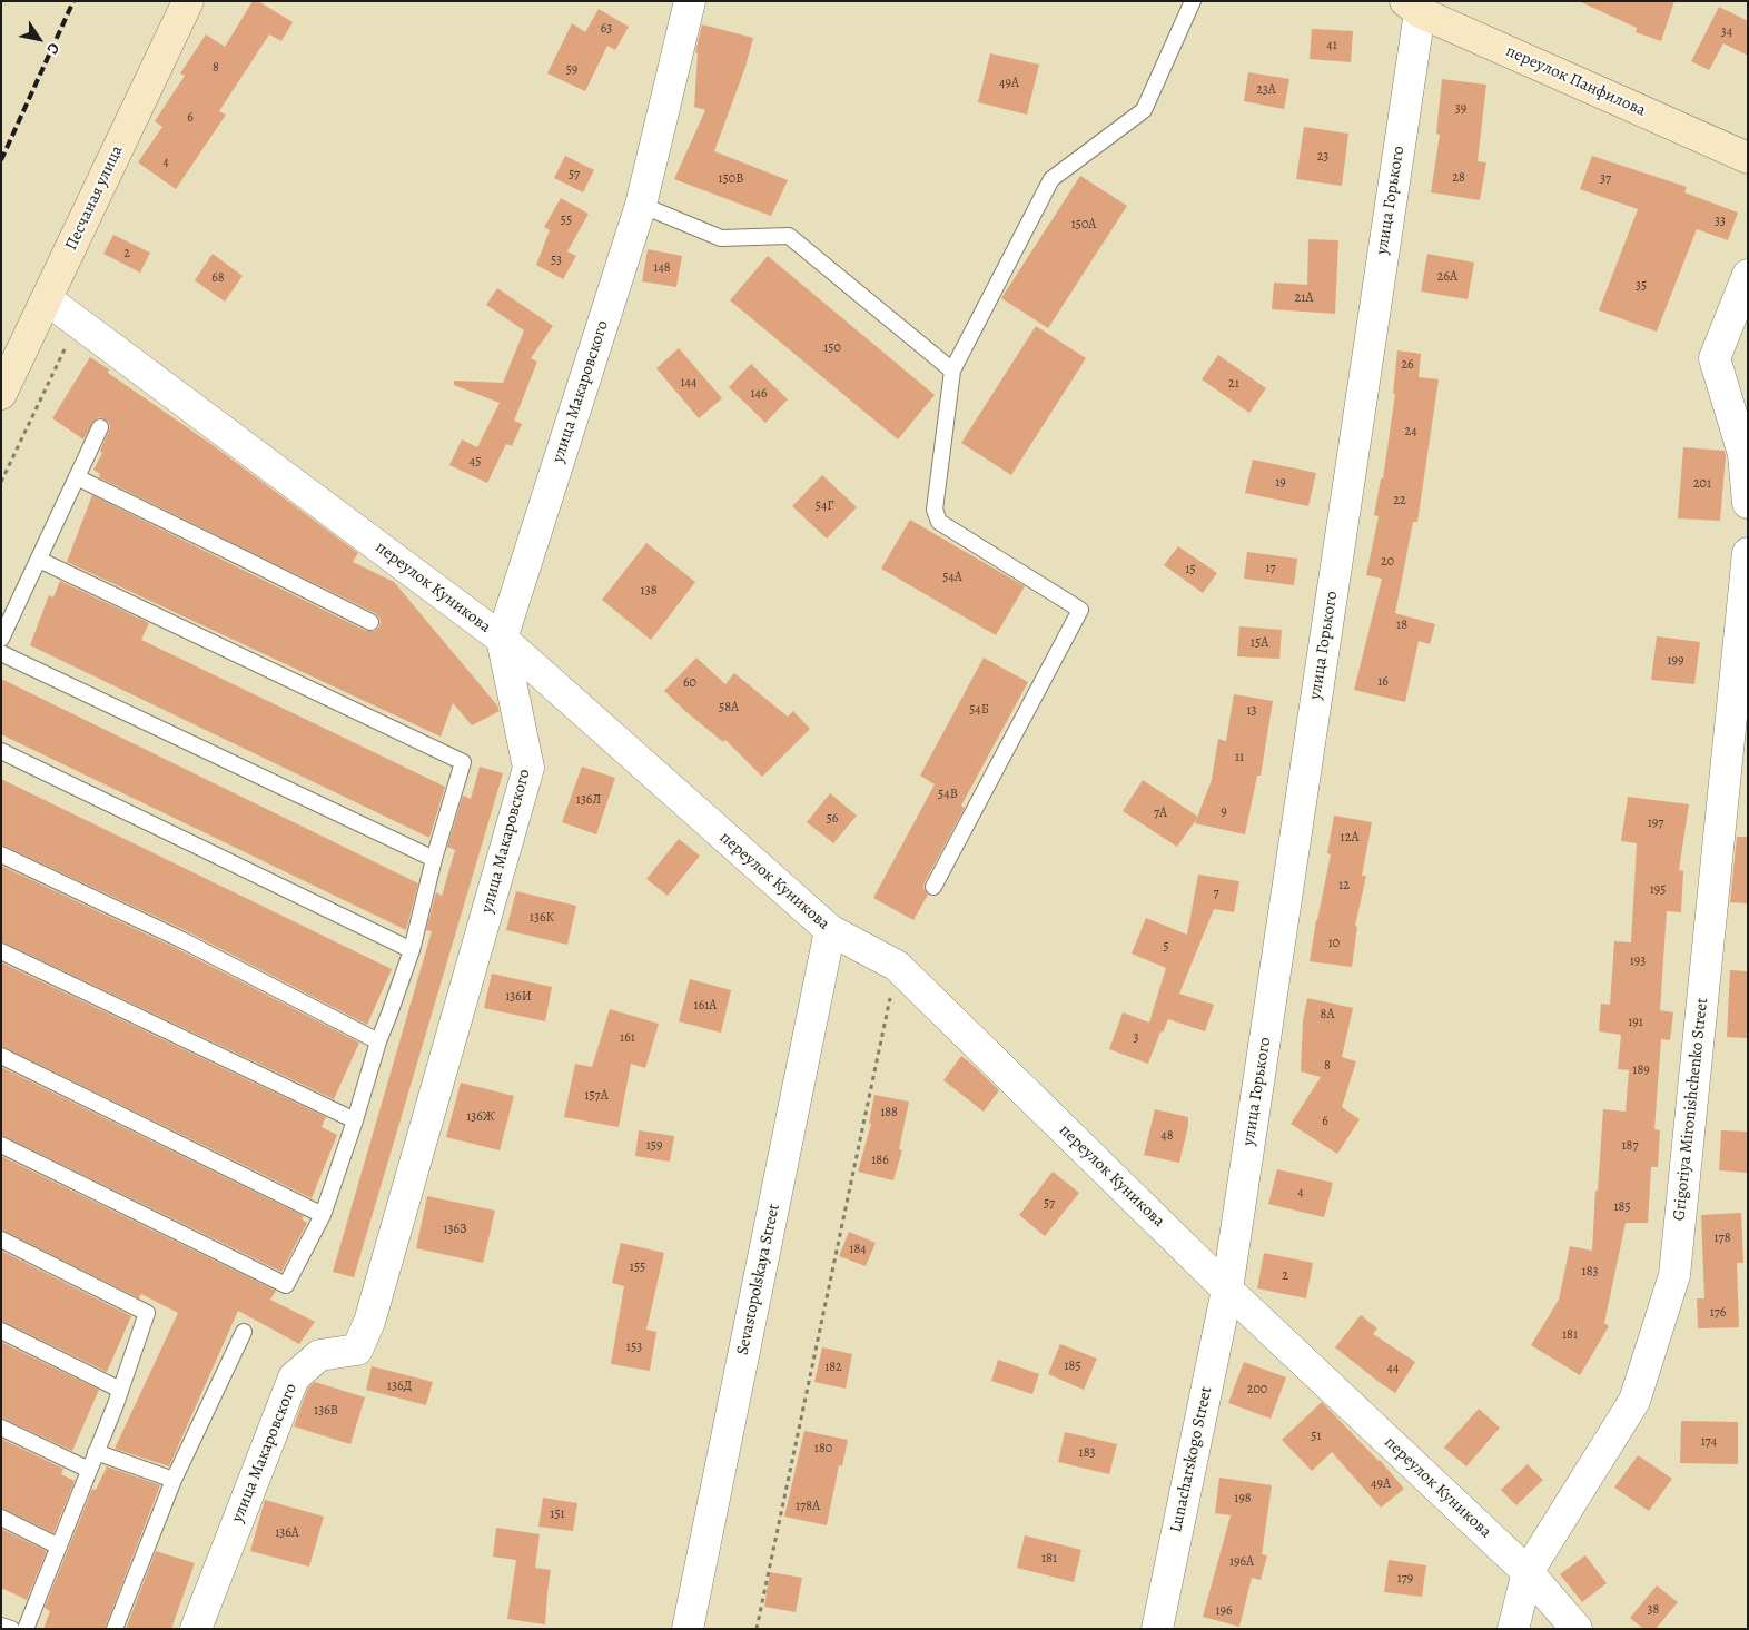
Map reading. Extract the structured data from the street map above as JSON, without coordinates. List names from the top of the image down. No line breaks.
{"streets":{"street":["переулок Панфилова","Песчаная улица","улица Горького","улица Макаровского","переулок Куникова","Grigoriya Mironishchenko Street","Sevastopolskaya Street","Lunacharskogo Street"]},"crossings":[["переулок Панфилова","улица Горького"],["Песчаная улица","переулок Куникова"],["улица Горького","переулок Куникова"],["улица Горького","Lunacharskogo Street"],["улица Макаровского","переулок Куникова"],["переулок Куникова","Grigoriya Mironishchenko Street"],["переулок Куникова","Sevastopolskaya Street"],["переулок Куникова","Lunacharskogo Street"]],"house_numbers":["63","34","41","8","59","49А","23А","39","6","23","4","57","28","150В","37","55","33","150А","2","53","148","26А","68","35","21А","150","26","144","21","146","24","45","19","201","22","54Г","20","17","15","54А","138","18","15А","199","16","60","58А","54Б","13","11","54В","136Л","9","7А","56","197","12А","12","195","7","136К","10","5","193","136И","161А","8А","191","161","3","8","189","157А","188","136Ж","6","48","159","187","186","4","57","185","136З","178","184","155","183","2","176","181","153","185","182","44","136Д","200","136В","51","174","180","183","49А","198","178А","151","136А","181","196А","179","38","196"],"north":"bottom right"}
